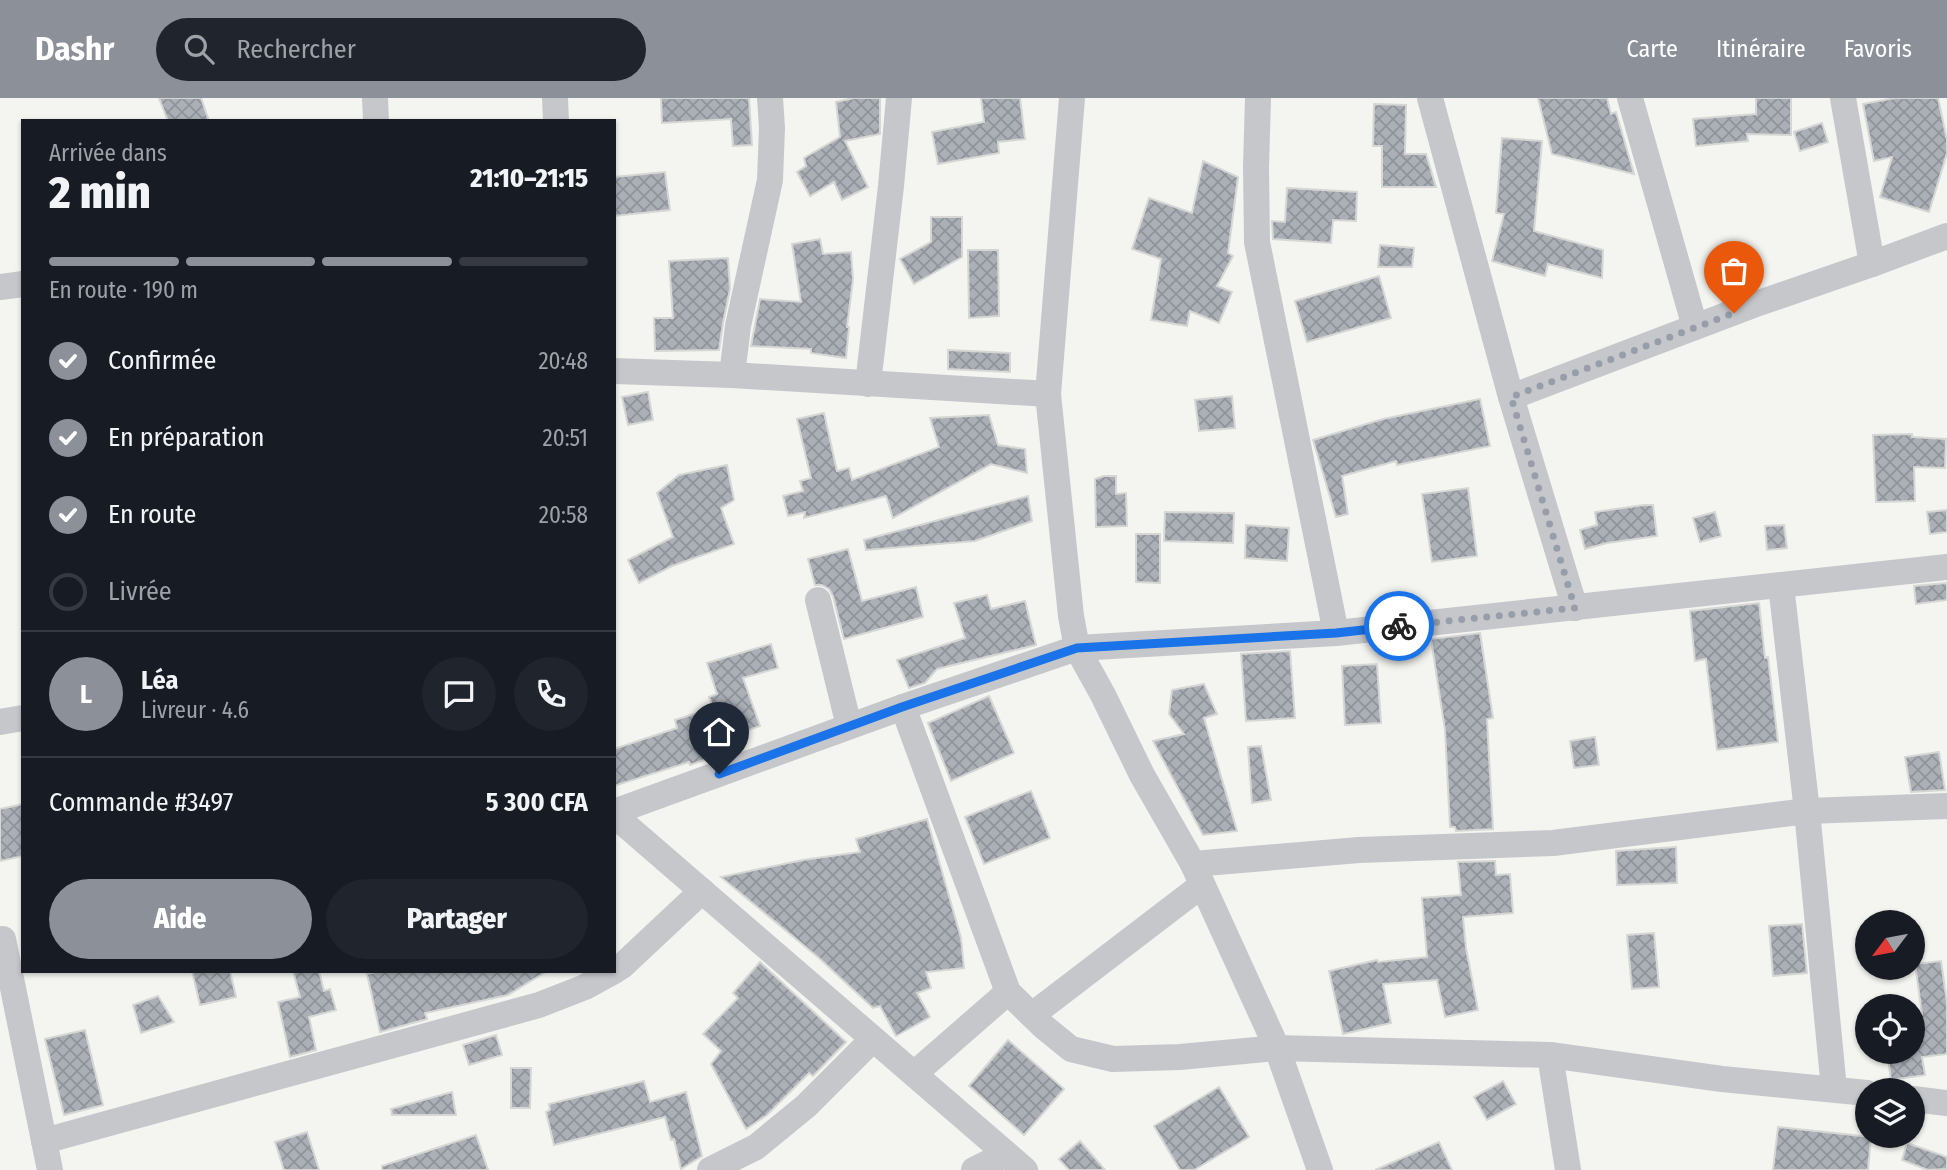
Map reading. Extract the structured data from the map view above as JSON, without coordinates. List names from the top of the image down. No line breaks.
{"north":"bottom left","page":{"header":"Dashr","search":"Rechercher","nav":["Carte","Itinéraire","Favoris"],"heading":["2 min","Arrivée dans","21:10–21:15"],"panel":["Léa","Livreur · 4.6","Commande #3497","5 300 CFA"],"bar":"En route · 190 m","list":[["Confirmée","20:48"],["En préparation","20:51"],["En route","20:58"],"Livrée"],"round":"L","buttons":["Aide","Partager"]}}
